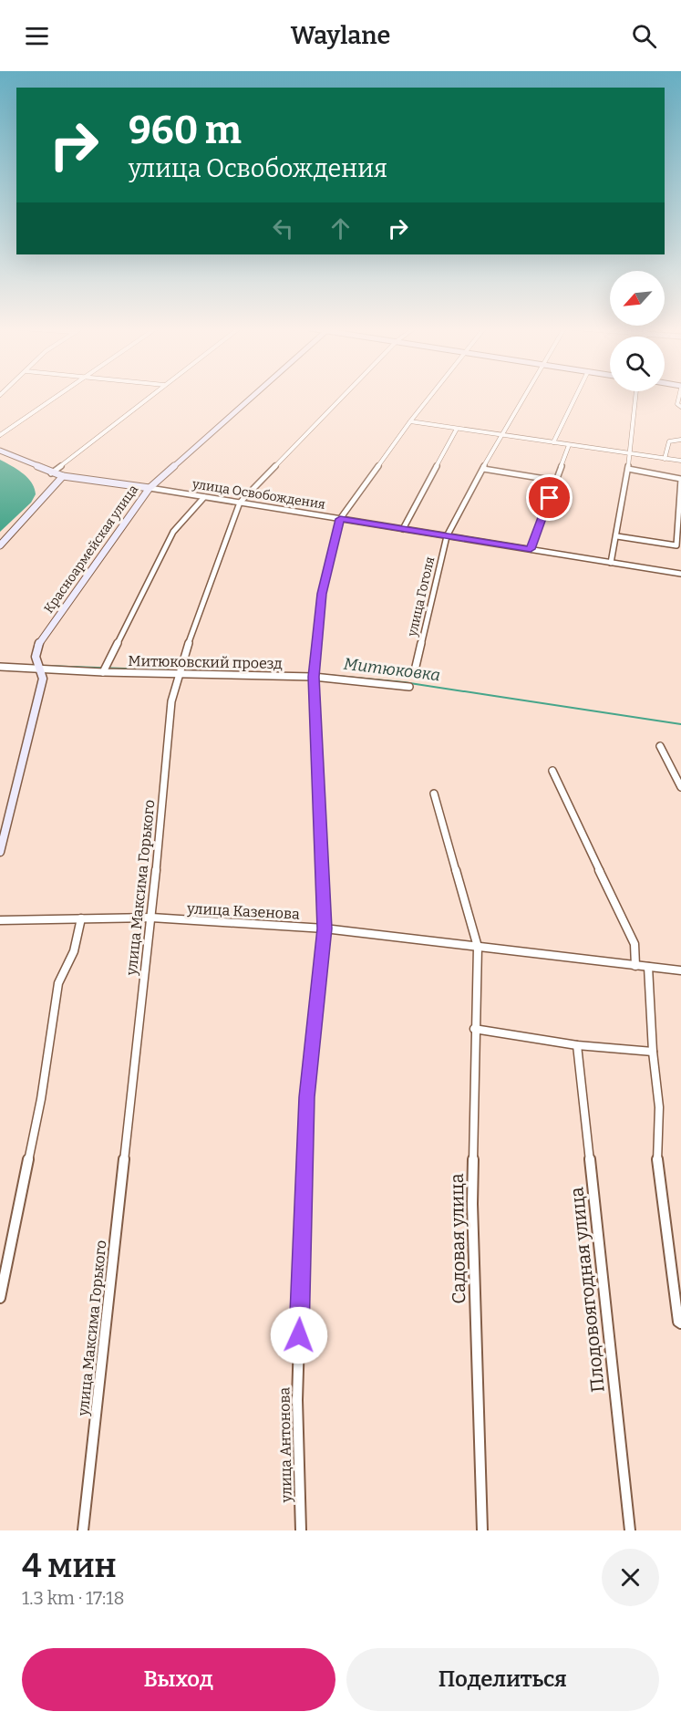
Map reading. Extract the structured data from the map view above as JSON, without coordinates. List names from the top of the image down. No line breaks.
{"streets":{"street":["улица Освобождения","Красноармейская улица","улица Гоголя","Митюковский проезд","улица Максима Горького","улица Казенова","Садовая улица","Плодовоягодная улица","улица Антонова"]},"crossings":[["улица Освобождения","Красноармейская улица"],["улица Освобождения","улица Гоголя"],["улица Освобождения","улица Максима Горького"],["улица Освобождения","улица Антонова"],["Красноармейская улица","Митюковский проезд"],["Митюковский проезд","улица Максима Горького"],["Митюковский проезд","улица Антонова"],["улица Максима Горького","улица Казенова"],["улица Казенова","Садовая улица"],["улица Казенова","улица Антонова"]],"water":["Митюковка"],"north":"bottom left","page":{"header":"Waylane","turn":["960 m","улица Освобождения"],"heading":["4 мин","1.3 km · 17:18"],"buttons":["Выход","Поделиться"]}}
